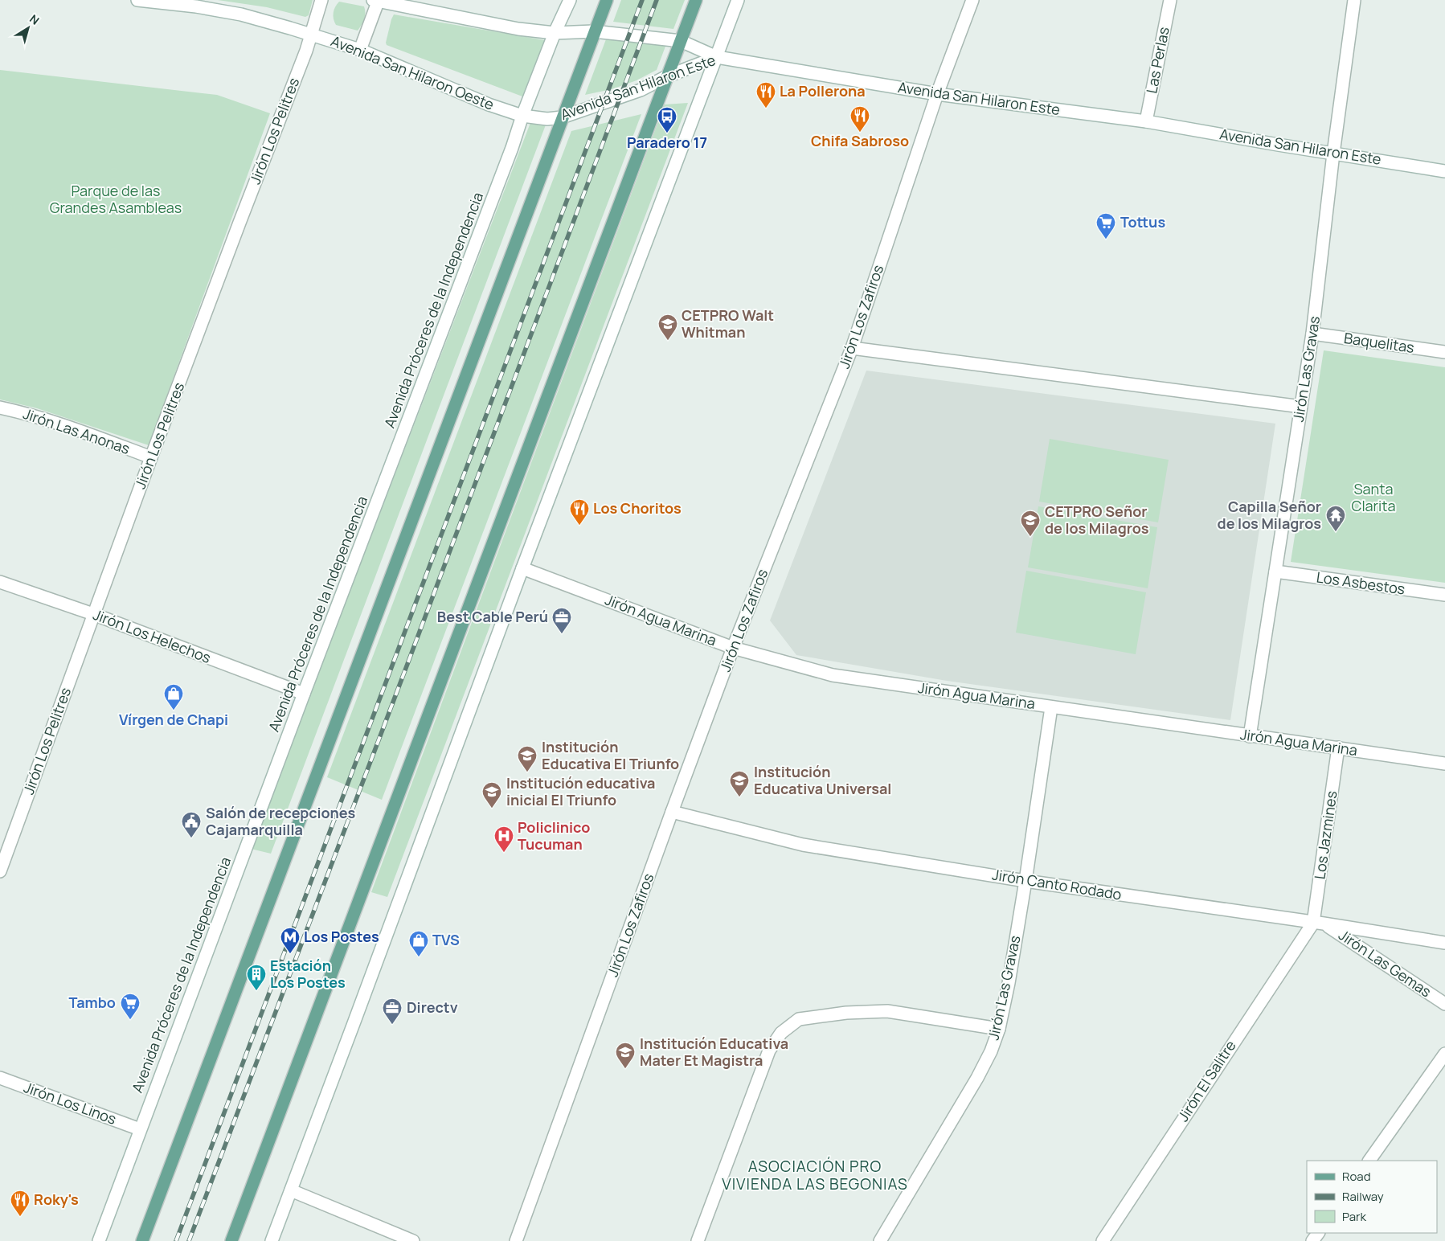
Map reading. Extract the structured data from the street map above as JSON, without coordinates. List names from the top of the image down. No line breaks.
{"streets":{"street":["Las Perlas","Avenida San Hilaron Oeste","Avenida San Hilaron Este","Jirón Los Pelitres","Avenida Próceres de la Independencia","Jirón Los Zafiros","Baquelitas","Jirón Las Gravas","Jirón Las Anonas","Los Asbestos","Jirón Agua Marina","Jirón Los Helechos","Los Jazmines","Jirón Canto Rodado","Jirón Las Gemas","Jirón El Salitre","Jirón Los Linos"]},"crossings":[["Las Perlas","Avenida San Hilaron Este"],["Avenida San Hilaron Oeste","Avenida San Hilaron Este"],["Avenida San Hilaron Oeste","Jirón Los Pelitres"],["Avenida San Hilaron Oeste","Avenida Próceres de la Independencia"],["Avenida San Hilaron Este","Avenida Próceres de la Independencia"],["Avenida San Hilaron Este","Jirón Los Zafiros"],["Avenida San Hilaron Este","Jirón Las Gravas"],["Jirón Los Pelitres","Jirón Las Anonas"],["Jirón Los Pelitres","Jirón Los Helechos"],["Avenida Próceres de la Independencia","Jirón Los Helechos"],["Avenida Próceres de la Independencia","Jirón Los Linos"],["Jirón Los Zafiros","Jirón Agua Marina"],["Jirón Los Zafiros","Jirón Canto Rodado"],["Baquelitas","Jirón Las Gravas"],["Jirón Las Gravas","Los Asbestos"],["Jirón Las Gravas","Jirón Agua Marina"],["Jirón Las Gravas","Jirón Canto Rodado"],["Jirón Agua Marina","Los Jazmines"],["Los Jazmines","Jirón Canto Rodado"],["Los Jazmines","Jirón Las Gemas"],["Los Jazmines","Jirón El Salitre"],["Jirón Canto Rodado","Jirón Las Gemas"],["Jirón Canto Rodado","Jirón El Salitre"],["Jirón Las Gemas","Jirón El Salitre"]],"districts":["ASOCIACIÓN PRO VIVIENDA LAS BEGONIAS"],"parks":["Parque de las Grandes Asambleas","Santa Clarita"],"places":{"restaurant":["La Pollerona","Chifa Sabroso","Los Choritos","Roky's"],"bus stop":["Paradero 17"],"supermarket":["Tottus","Tambo"],"school or university":["CETPRO Walt Whitman","CETPRO Señor de los Milagros","Institución Educativa El Triunfo","Institución Educativa Universal","Institución educativa inicial El Triunfo","Institución Educativa Mater Et Magistra"],"temple":["Capilla Señor de los Milagros"],"office":["Best Cable Perú","Directv"],"shop":["Vírgen de Chapi","TVS"],"public building":["Salón de recepciones Cajamarquilla"],"hospital":["Policlinico Tucuman"],"metro station":["Los Postes"],"building":["Estación Los Postes"]},"legend":["Road","Railway","Park"],"north":"top right"}
